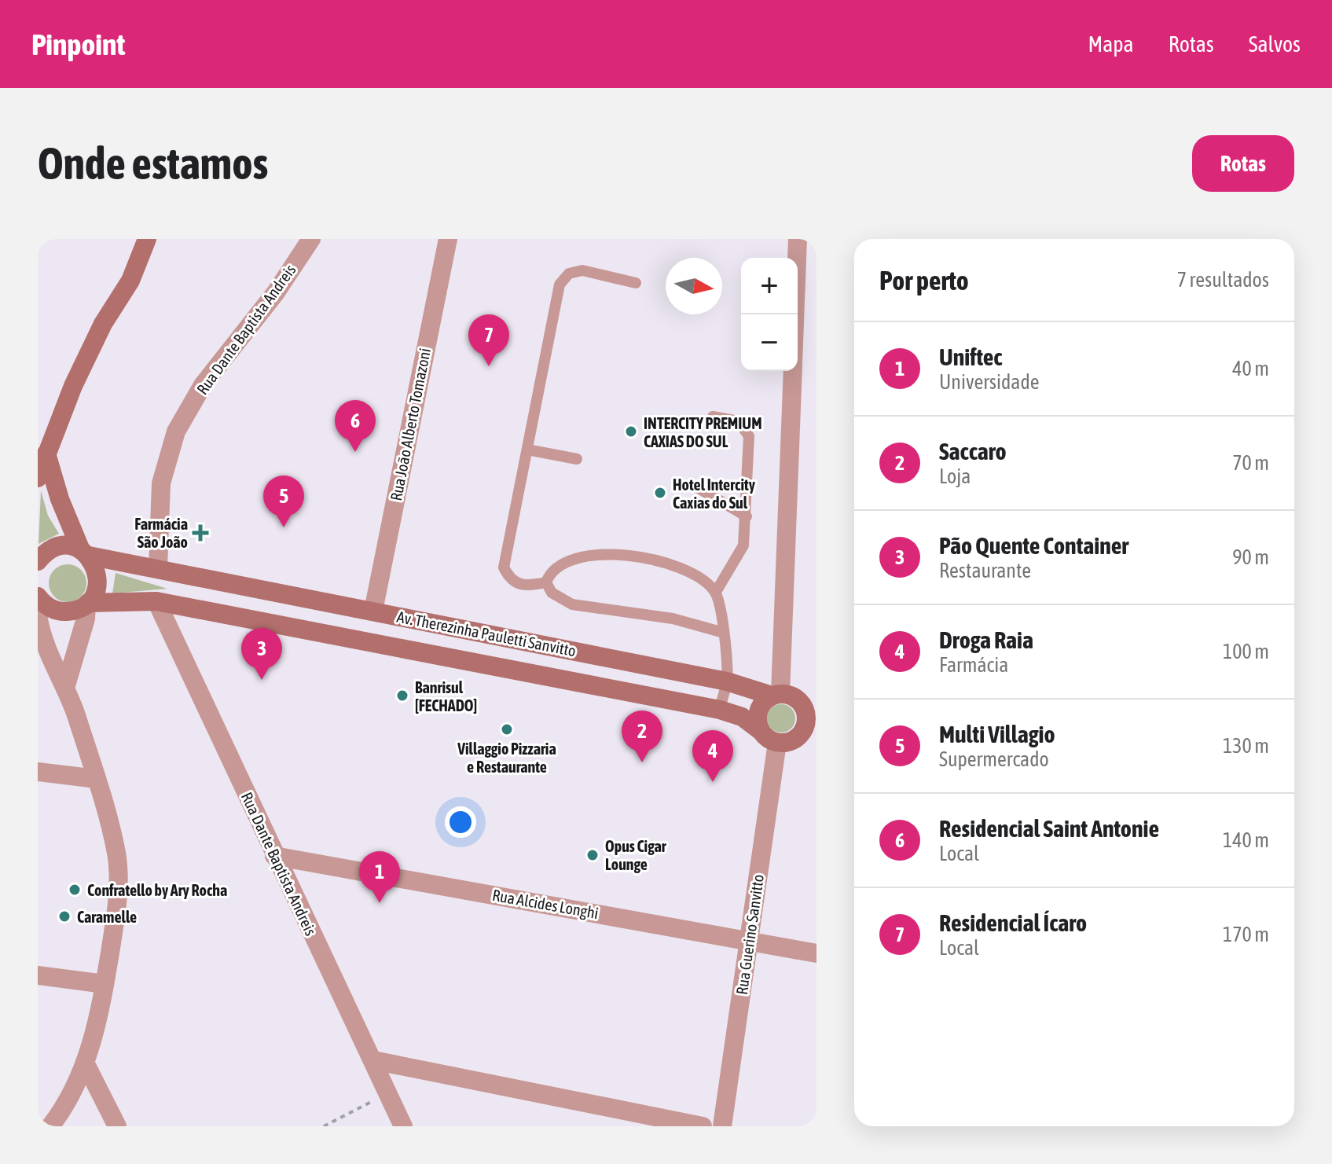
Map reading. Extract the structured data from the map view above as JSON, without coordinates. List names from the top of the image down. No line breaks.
{"streets":{"main road":["Av. Therezinha Pauletti Sanvitto"],"street":["Rua Dante Baptista Andreis","Rua João Alberto Tomazoni","Rua Alcides Longhi","Rua Guerino Sanvitto"]},"crossings":[["Rua Dante Baptista Andreis","Av. Therezinha Pauletti Sanvitto"],["Rua Dante Baptista Andreis","Rua Alcides Longhi"],["Rua João Alberto Tomazoni","Av. Therezinha Pauletti Sanvitto"],["Av. Therezinha Pauletti Sanvitto","Rua Guerino Sanvitto"],["Rua Alcides Longhi","Rua Guerino Sanvitto"]],"places":{"other":["INTERCITY PREMIUM CAXIAS DO SUL","Hotel Intercity Caxias do Sul","Banrisul [FECHADO]","Villaggio Pizzaria e Restaurante","Opus Cigar Lounge","Confratello by Ary Rocha","Caramelle"],"health":["Farmácia São João"]},"north":"right","page":{"header":"Pinpoint","nav":["Mapa","Rotas","Salvos"],"buttons":"Rotas","title":"Onde estamos","heading":["Por perto","7 resultados"],"map_buttons":["+","−"],"pins":["7","6","5","3","2","4","1"],"list":[{"mark":"1","name":"Uniftec","note":"Universidade","value":"40 m"},{"mark":"2","name":"Saccaro","note":"Loja","value":"70 m"},{"mark":"3","name":"Pão Quente Container","note":"Restaurante","value":"90 m"},{"mark":"4","name":"Droga Raia","note":"Farmácia","value":"100 m"},{"mark":"5","name":"Multi Villagio","note":"Supermercado","value":"130 m"},{"mark":"6","name":"Residencial Saint Antonie","note":"Local","value":"140 m"},{"mark":"7","name":"Residencial Ícaro","note":"Local","value":"170 m"}]}}
